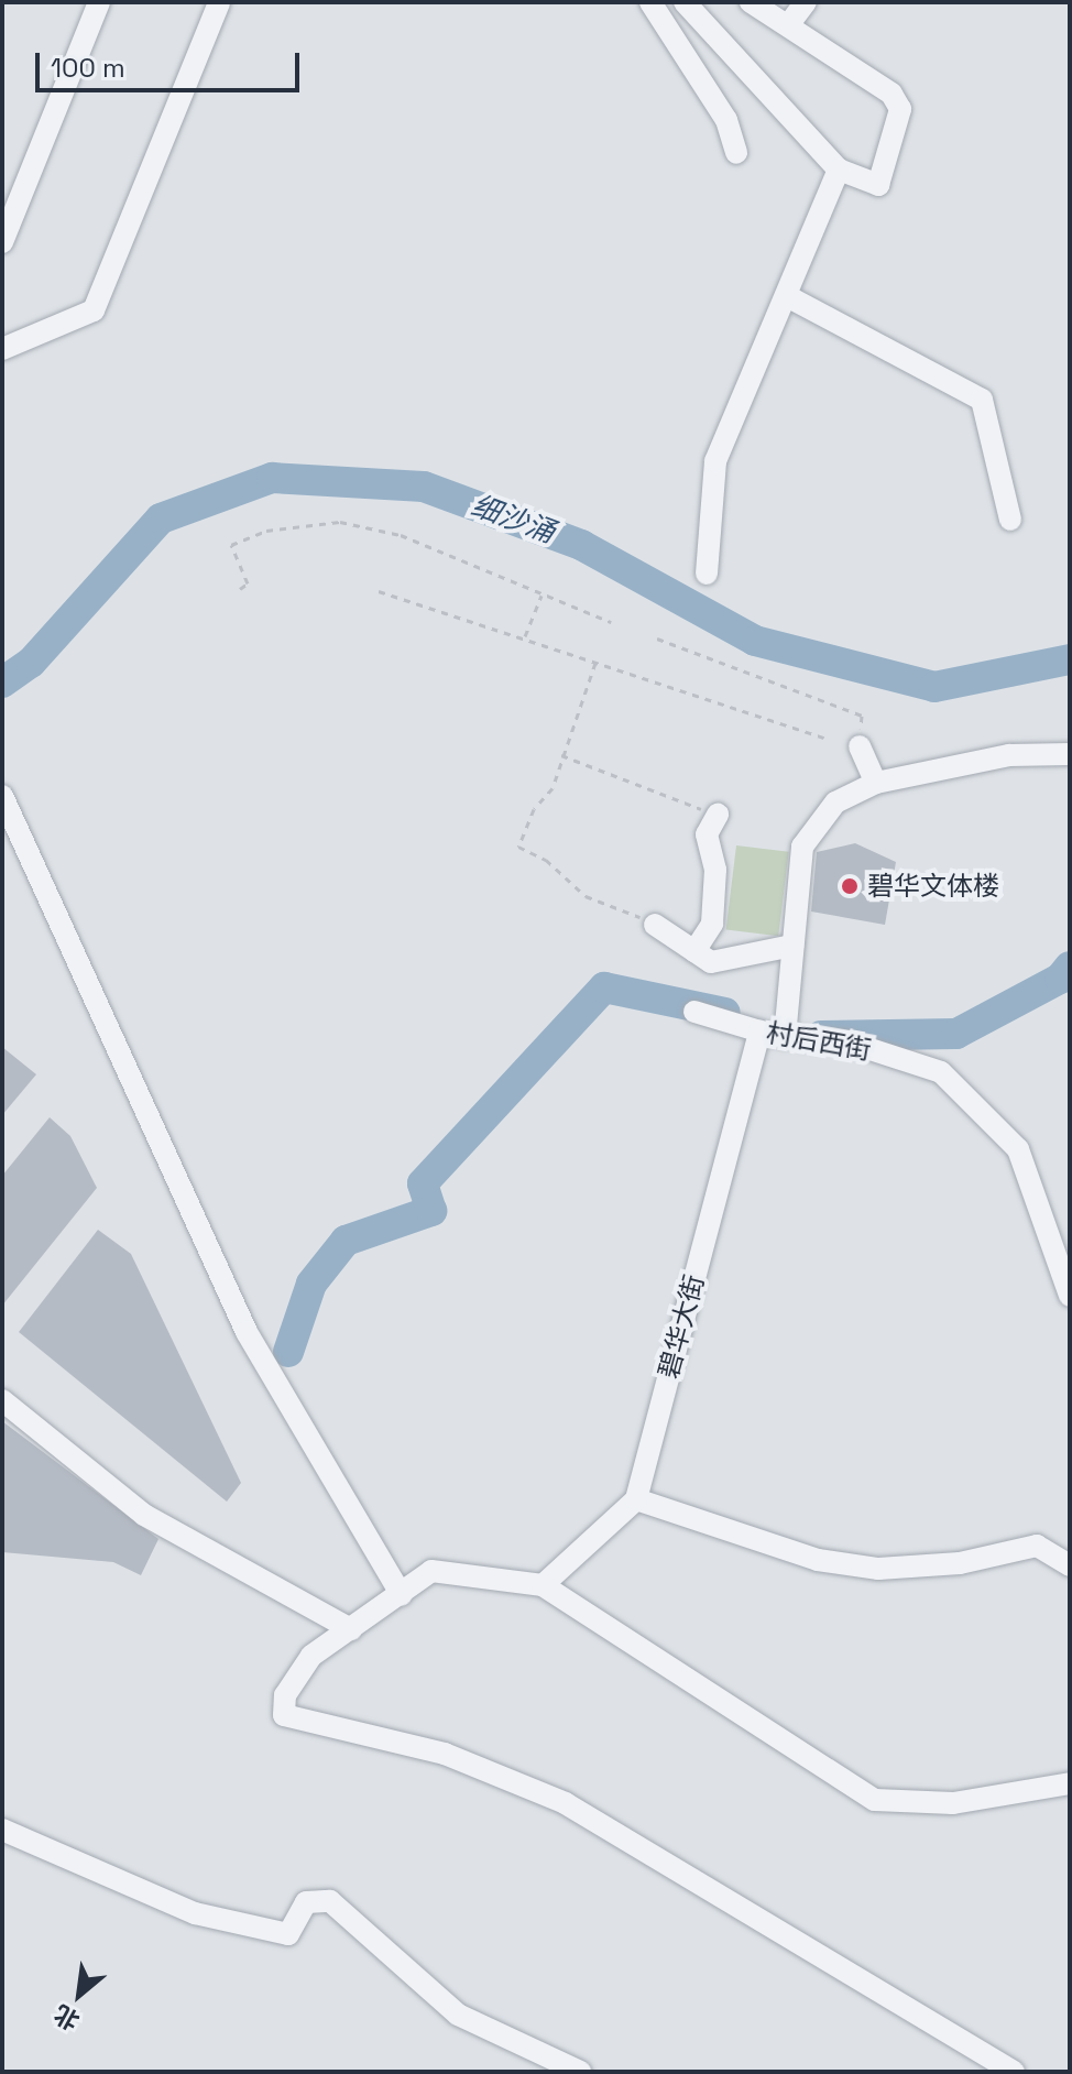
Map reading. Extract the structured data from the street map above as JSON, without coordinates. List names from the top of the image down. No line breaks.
{"streets":{"street":["村后西街","碧华大街"]},"crossings":[["村后西街","碧华大街"]],"water":["细沙涌"],"places":["碧华文体楼"],"scale_bar":"100 m","north":"bottom left"}
